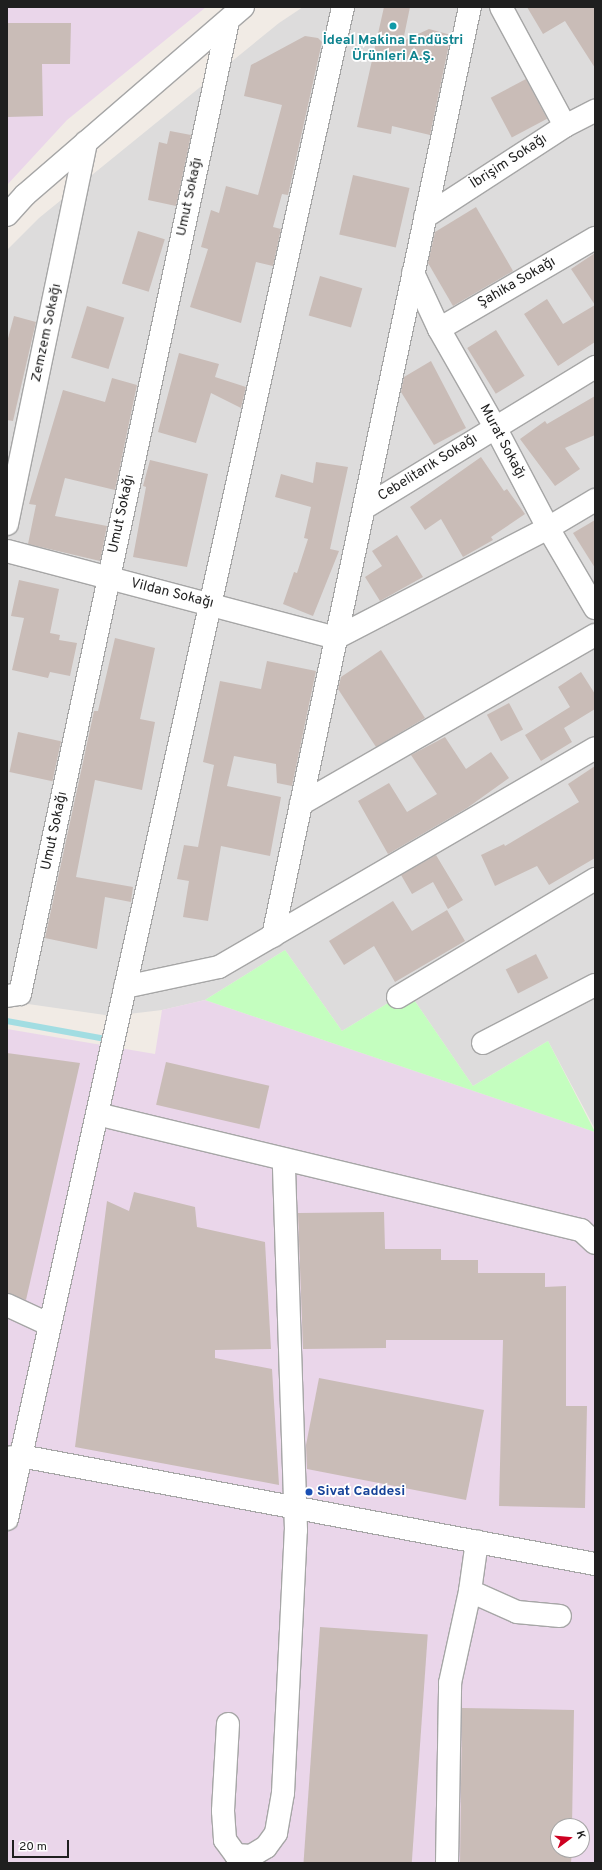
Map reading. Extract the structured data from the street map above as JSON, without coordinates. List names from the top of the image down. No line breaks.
{"streets":{"street":["İbrişim Sokağı","Umut Sokağı","Şahika Sokağı","Zemzem Sokağı","Murat Sokağı","Cebelitarık Sokağı","Vildan Sokağı"]},"crossings":[["Umut Sokağı","Vildan Sokağı"],["Şahika Sokağı","Murat Sokağı"],["Murat Sokağı","Cebelitarık Sokağı"]],"places":["İdeal Makina Endüstri Ürünleri A.Ş.","Sivat Caddesi"],"scale_bar":"20 m","north":"right"}
